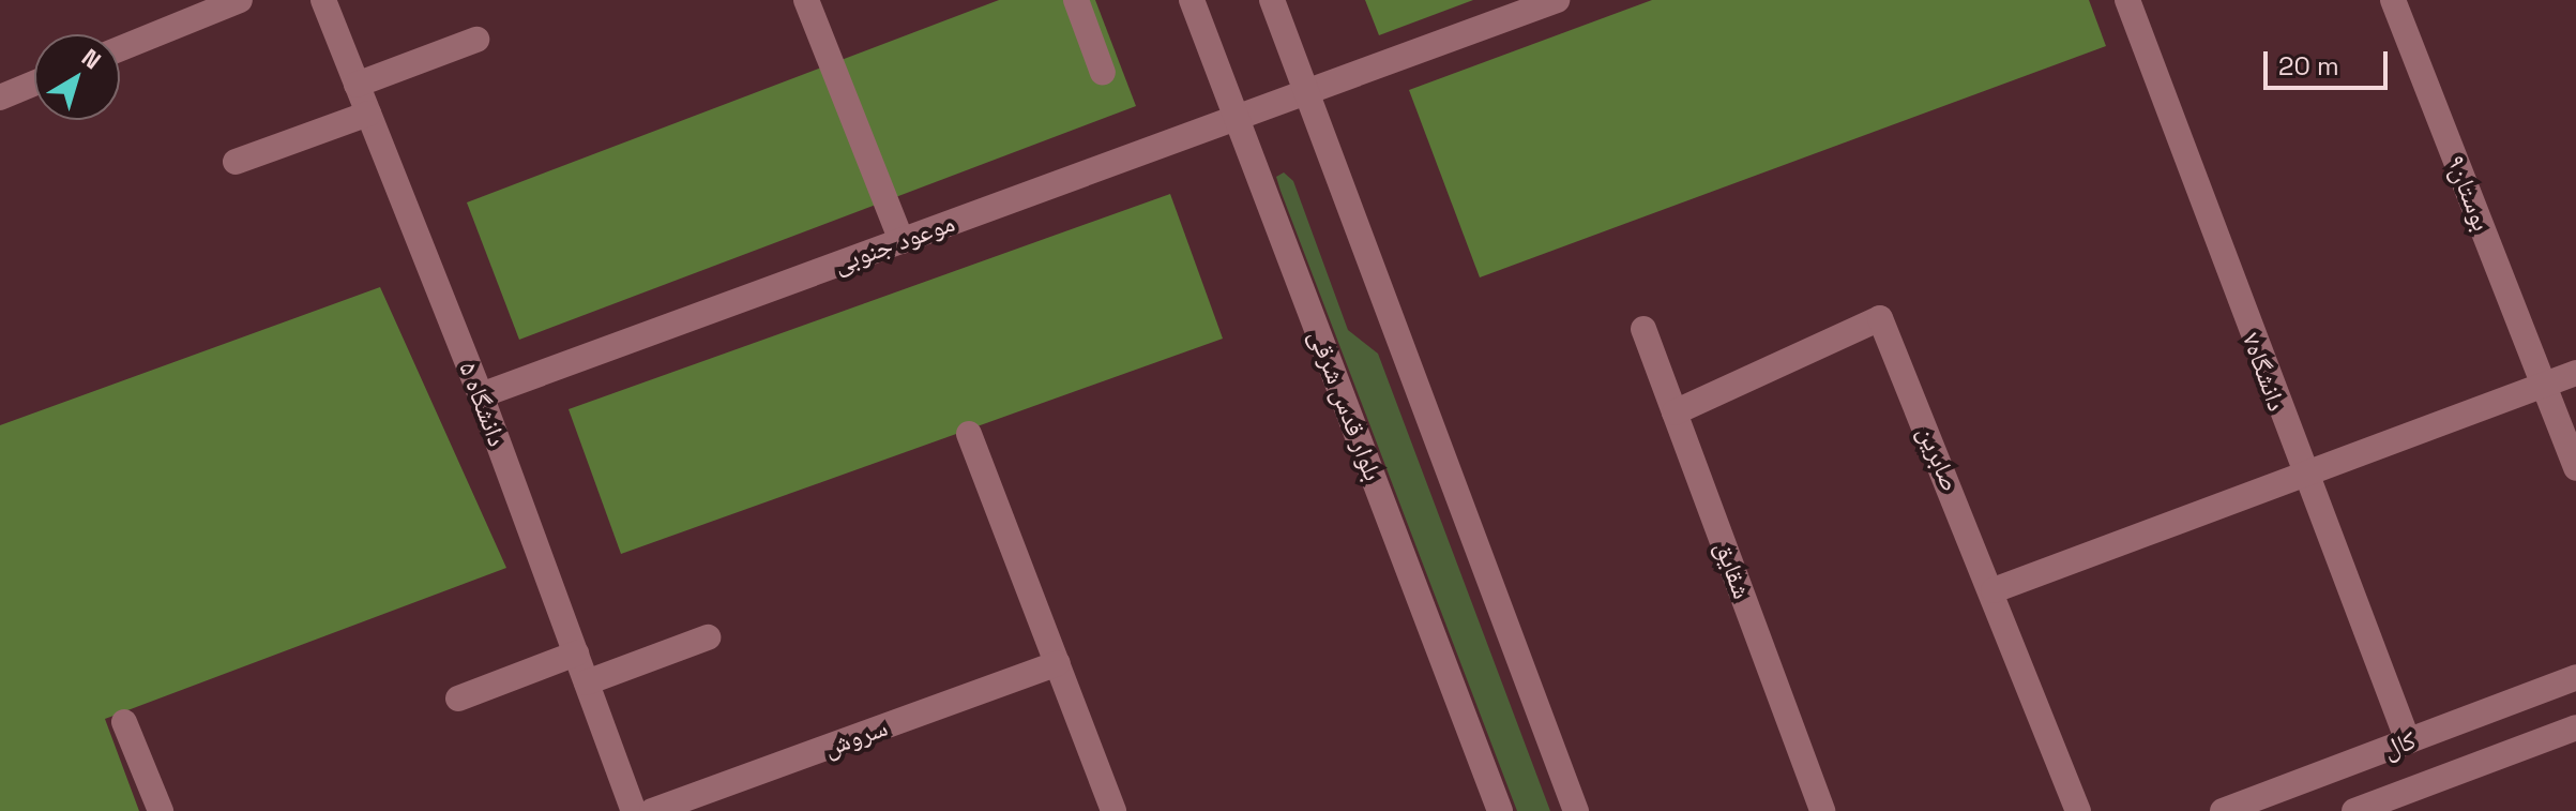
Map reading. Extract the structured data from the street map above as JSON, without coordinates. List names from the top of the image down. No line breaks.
{"streets":{"street":["بوستان۹","موعود جنوبی","دانشگاه۷","دانشگاه ۵","بلوار قدس شرقی","صابرین","شقایق","سروش","کال"]},"crossings":[["موعود جنوبی","دانشگاه ۵"],["موعود جنوبی","بلوار قدس شرقی"],["دانشگاه۷","کال"],["صابرین","شقایق"]],"scale_bar":"20 m","north":"top right"}
